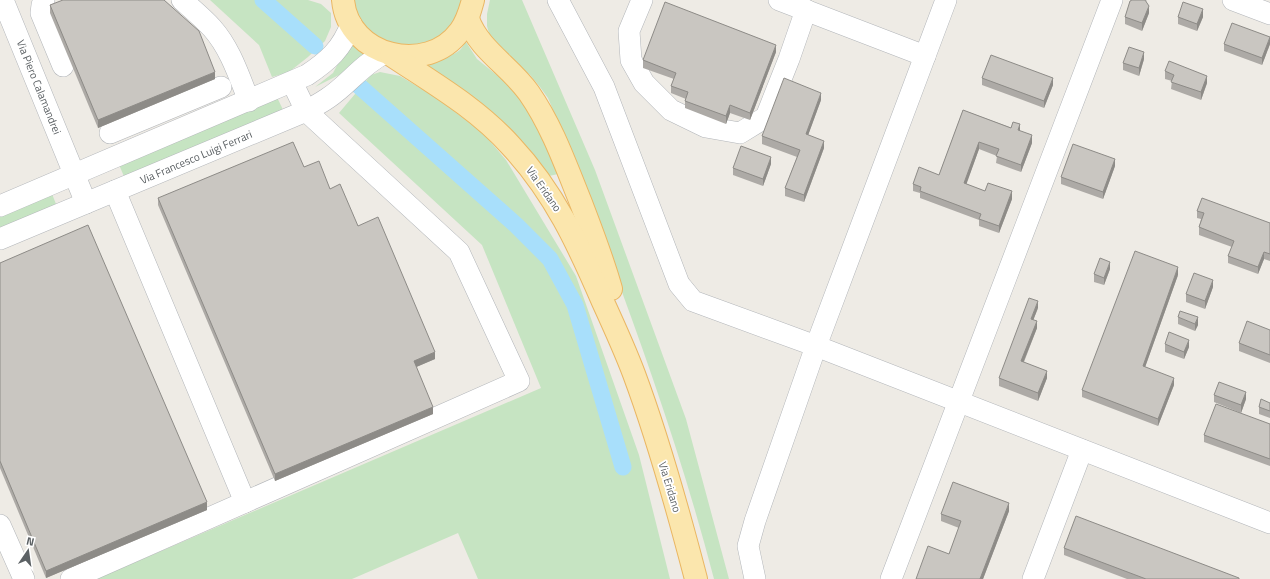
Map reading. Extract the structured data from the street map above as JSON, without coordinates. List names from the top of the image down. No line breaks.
{"streets":{"main road":["Via Eridano"],"street":["Via Piero Calamandrei","Via Francesco Luigi Ferrari"]},"crossings":[["Via Francesco Luigi Ferrari","Via Eridano"]],"north":"top"}
